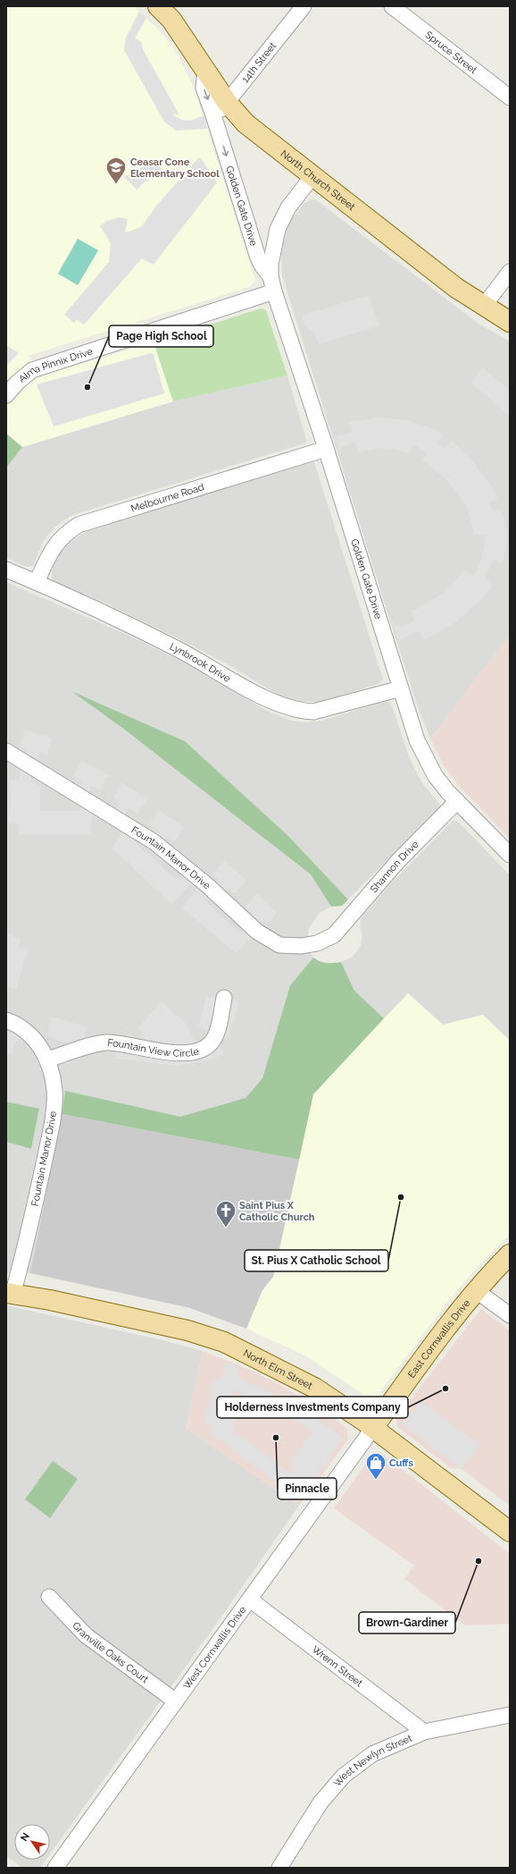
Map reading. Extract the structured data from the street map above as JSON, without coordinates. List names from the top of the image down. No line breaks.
{"streets":{"main road":["North Church Street","East Cornwallis Drive","North Elm Street"],"street":["Spruce Street","14th Street","Golden Gate Drive","Alma Pinnix Drive","Melbourne Road","Lynbrook Drive","Fountain Manor Drive","Shannon Drive","Fountain View Circle","West Cornwallis Drive","Granville Oaks Court","Wrenn Street","West Newlyn Street"]},"crossings":[["14th Street","North Church Street"],["14th Street","Golden Gate Drive"],["North Church Street","Golden Gate Drive"],["Golden Gate Drive","Alma Pinnix Drive"],["Golden Gate Drive","Melbourne Road"],["Golden Gate Drive","Lynbrook Drive"],["Golden Gate Drive","Shannon Drive"],["Melbourne Road","Lynbrook Drive"],["Fountain Manor Drive","Shannon Drive"],["Fountain Manor Drive","Fountain View Circle"],["Fountain Manor Drive","North Elm Street"],["East Cornwallis Drive","North Elm Street"],["East Cornwallis Drive","West Cornwallis Drive"],["North Elm Street","West Cornwallis Drive"],["West Cornwallis Drive","Granville Oaks Court"],["West Cornwallis Drive","Wrenn Street"],["Wrenn Street","West Newlyn Street"]],"places":{"school or university":["Ceasar Cone Elementary School"],"other":["Page High School","St. Pius X Catholic School","Holderness Investments Company","Pinnacle","Brown-Gardiner"],"church":["Saint Pius X Catholic Church"],"shop":["Cuffs"]},"north":"top left"}
